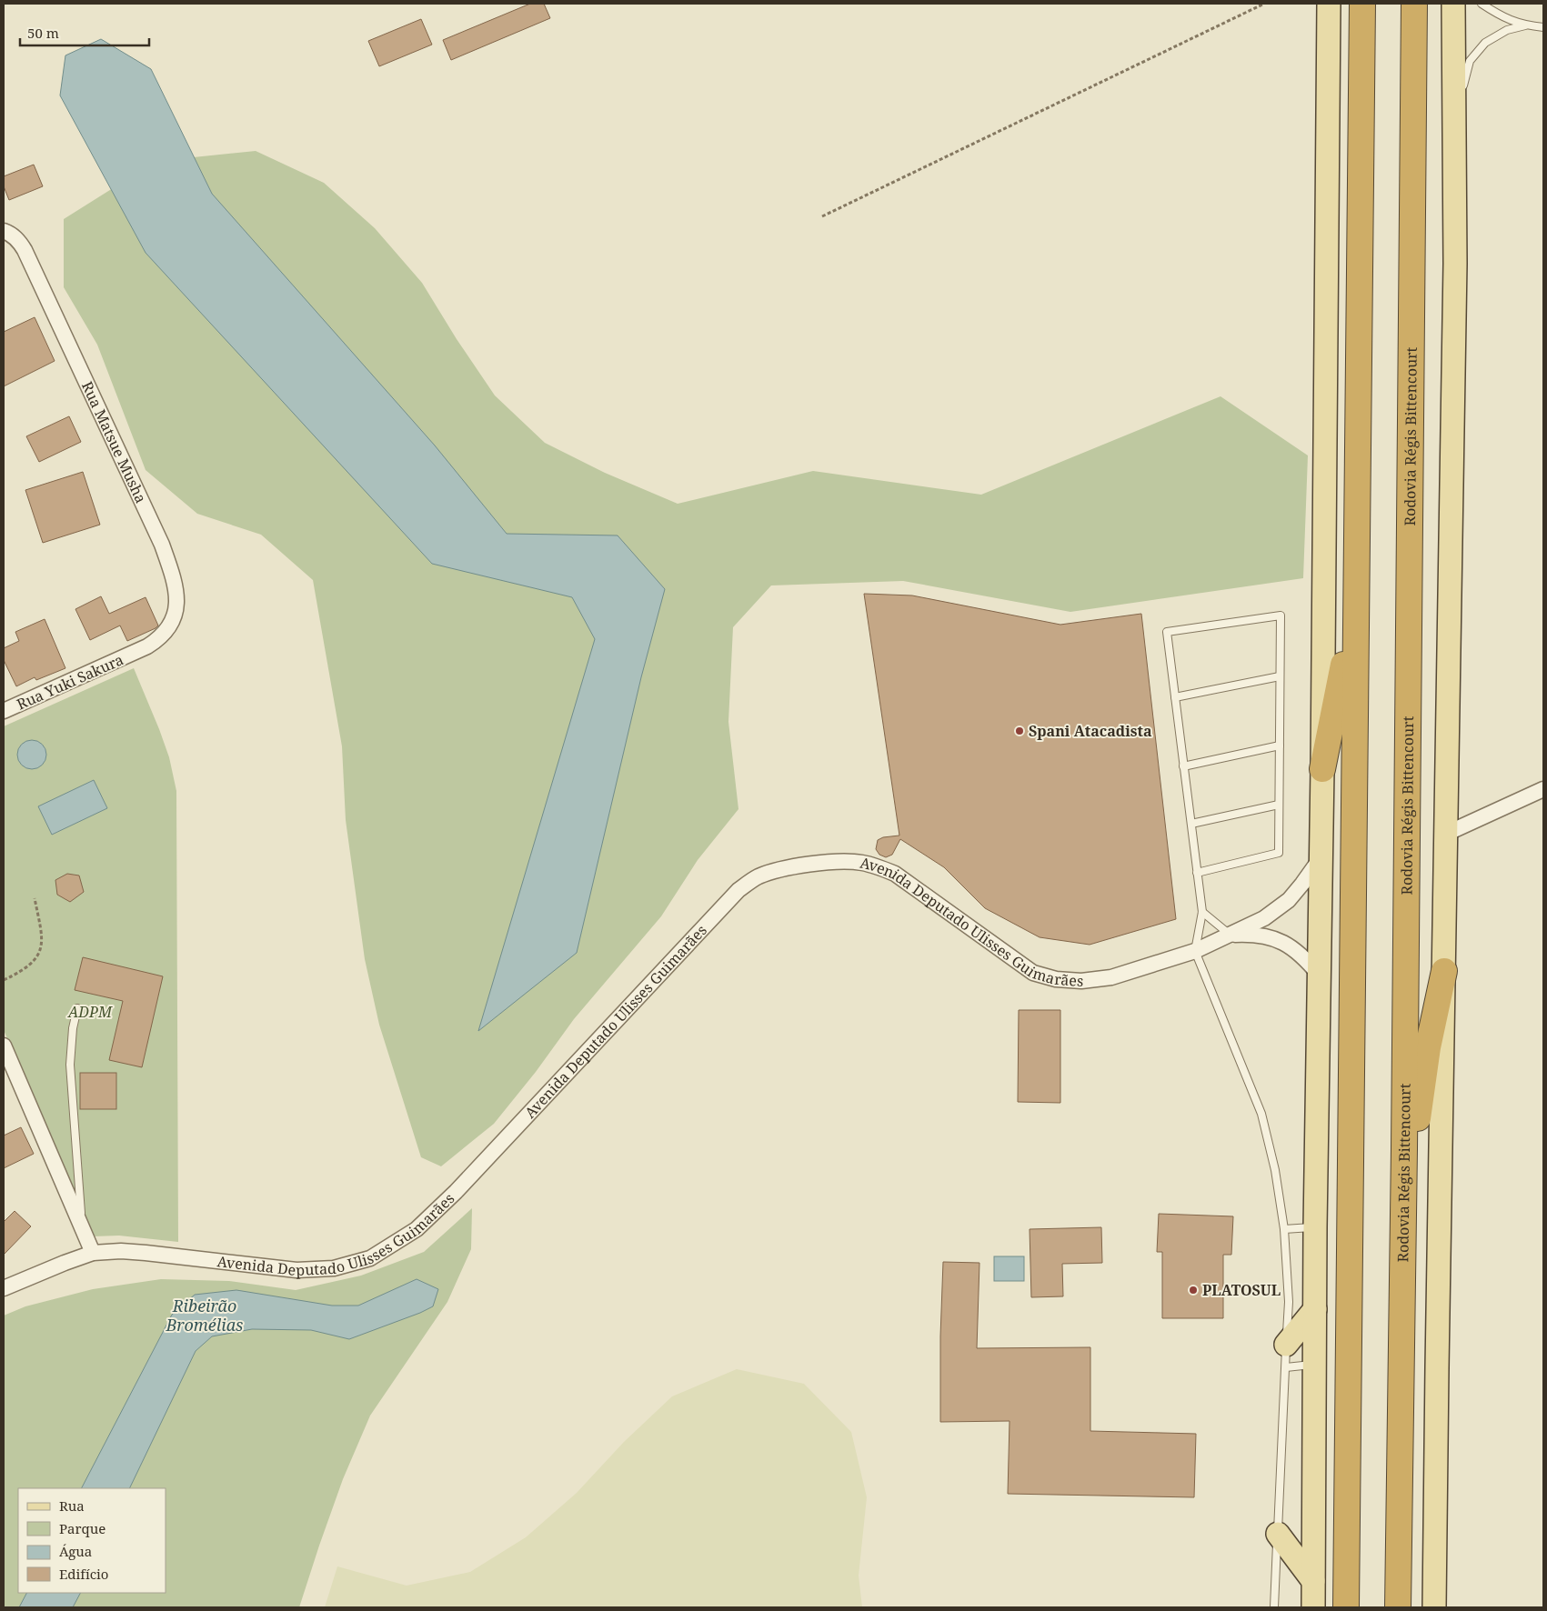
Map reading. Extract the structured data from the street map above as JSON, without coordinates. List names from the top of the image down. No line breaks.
{"streets":{"highway":["Rodovia Régis Bittencourt"],"street":["Rua Matsue Musha","Rua Yuki Sakura","Avenida Deputado Ulisses Guimarães"]},"crossings":[["Rua Matsue Musha","Rua Yuki Sakura"]],"water":["Ribeirão Bromélias"],"parks":["ADPM"],"places":["Spani Atacadista","PLATOSUL"],"legend":["Rua","Parque","Água","Edifício"],"scale_bar":"50 m"}
